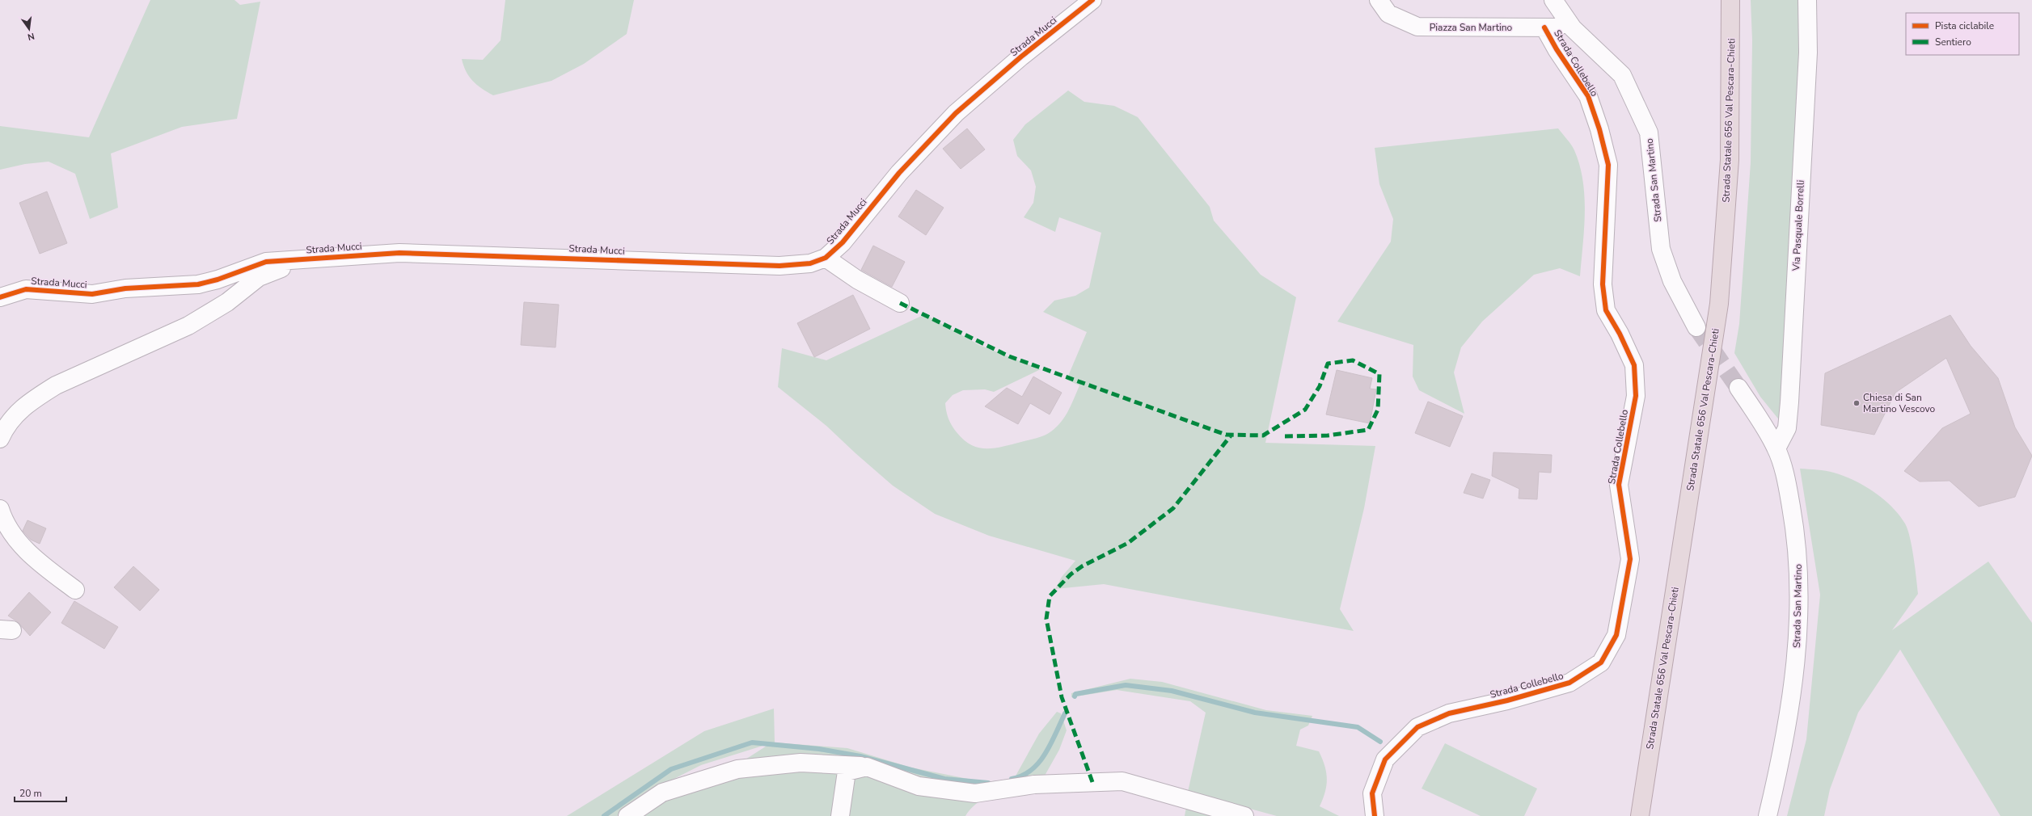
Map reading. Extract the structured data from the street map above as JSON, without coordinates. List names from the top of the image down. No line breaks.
{"streets":{"highway":["Strada Statale 656 Val Pescara-Chieti"],"street":["Piazza San Martino","Strada Mucci","Strada Collebello","Strada San Martino","Via Pasquale Borrelli"]},"crossings":[["Piazza San Martino","Strada Collebello"],["Piazza San Martino","Strada San Martino"],["Strada San Martino","Via Pasquale Borrelli"]],"places":["Chiesa di San Martino Vescovo"],"legend":["Pista ciclabile","Sentiero"],"scale_bar":"20 m","north":"bottom"}
